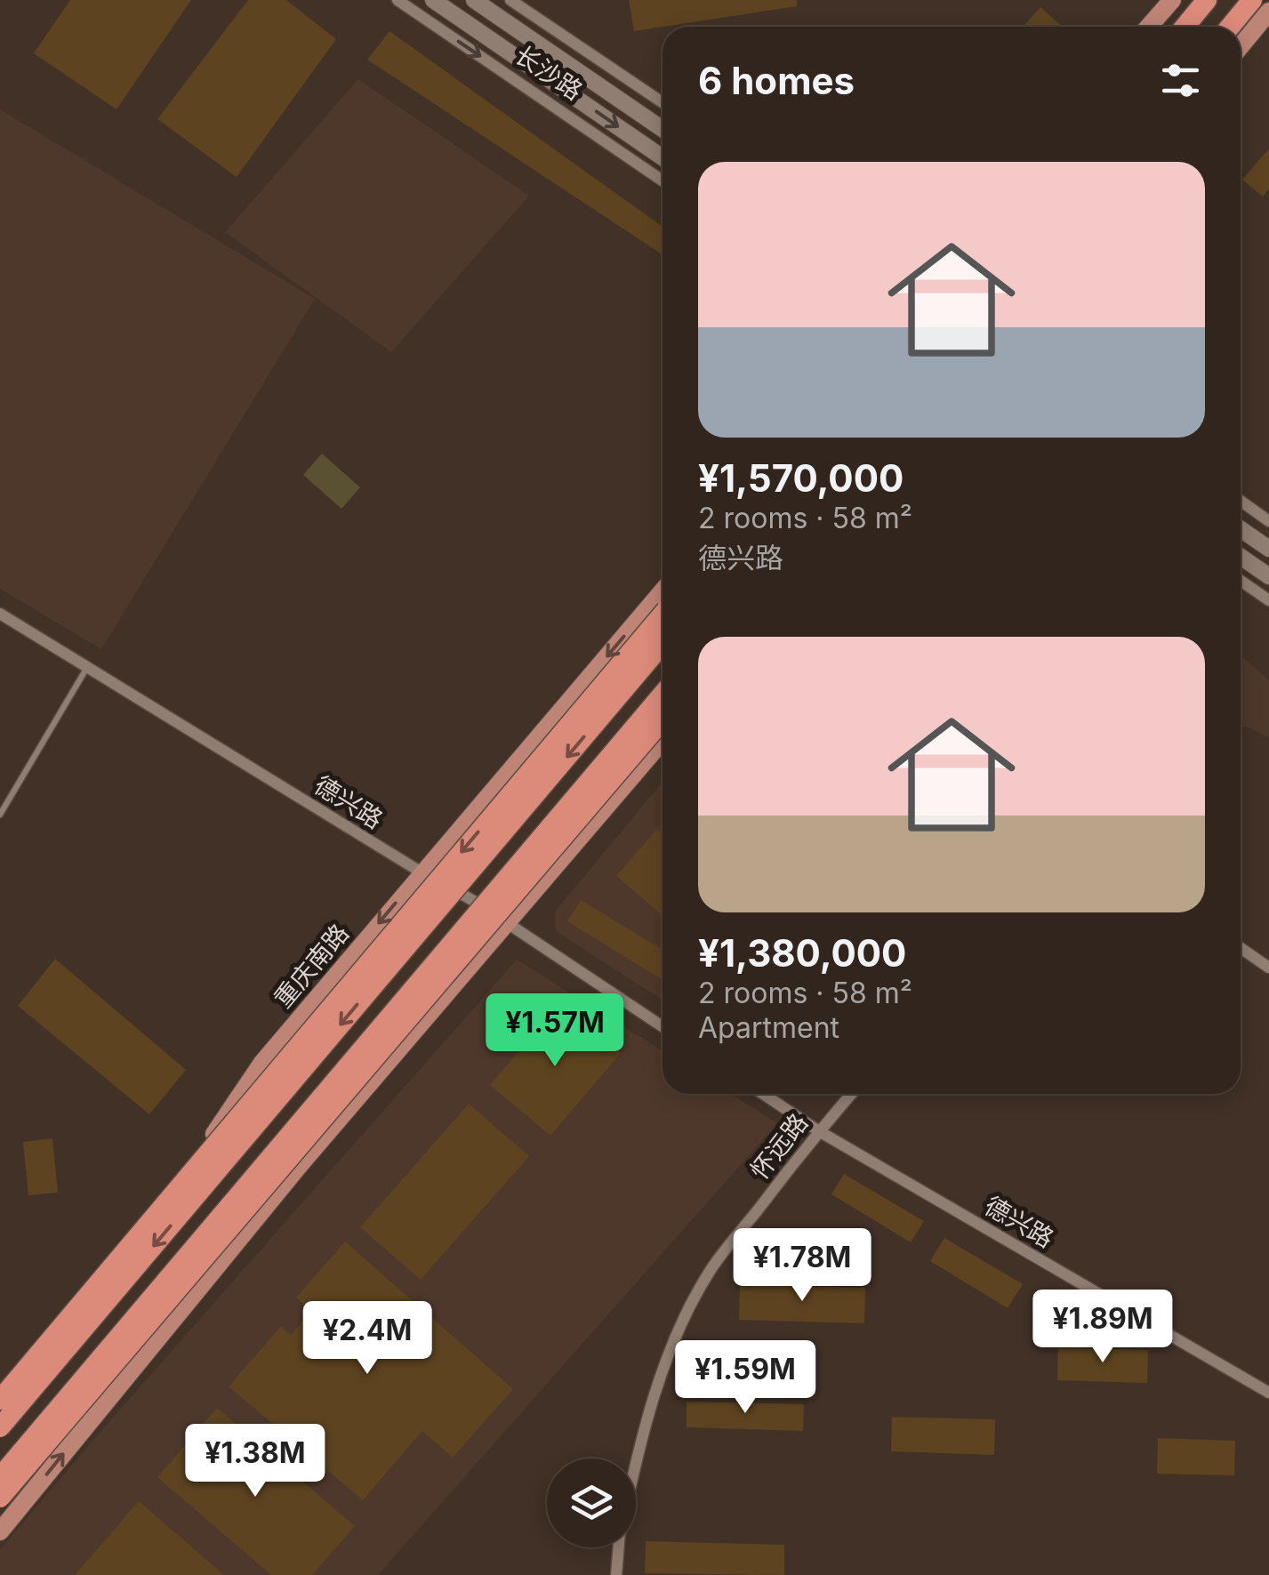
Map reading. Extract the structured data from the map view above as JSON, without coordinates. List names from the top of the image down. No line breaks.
{"streets":{"main road":["长沙路","重庆南路"],"street":["德兴路","怀远路"]},"crossings":[["德兴路","重庆南路"],["德兴路","怀远路"]],"page":{"heading":"6 homes","list":[{"name":"¥1,570,000","note":"2 rooms · 58 m² · 德兴路"},{"name":"¥1,380,000","note":"2 rooms · 58 m² · Apartment"}],"price":["¥1.57M","¥1.78M","¥1.89M","¥2.4M","¥1.59M","¥1.38M"]}}
